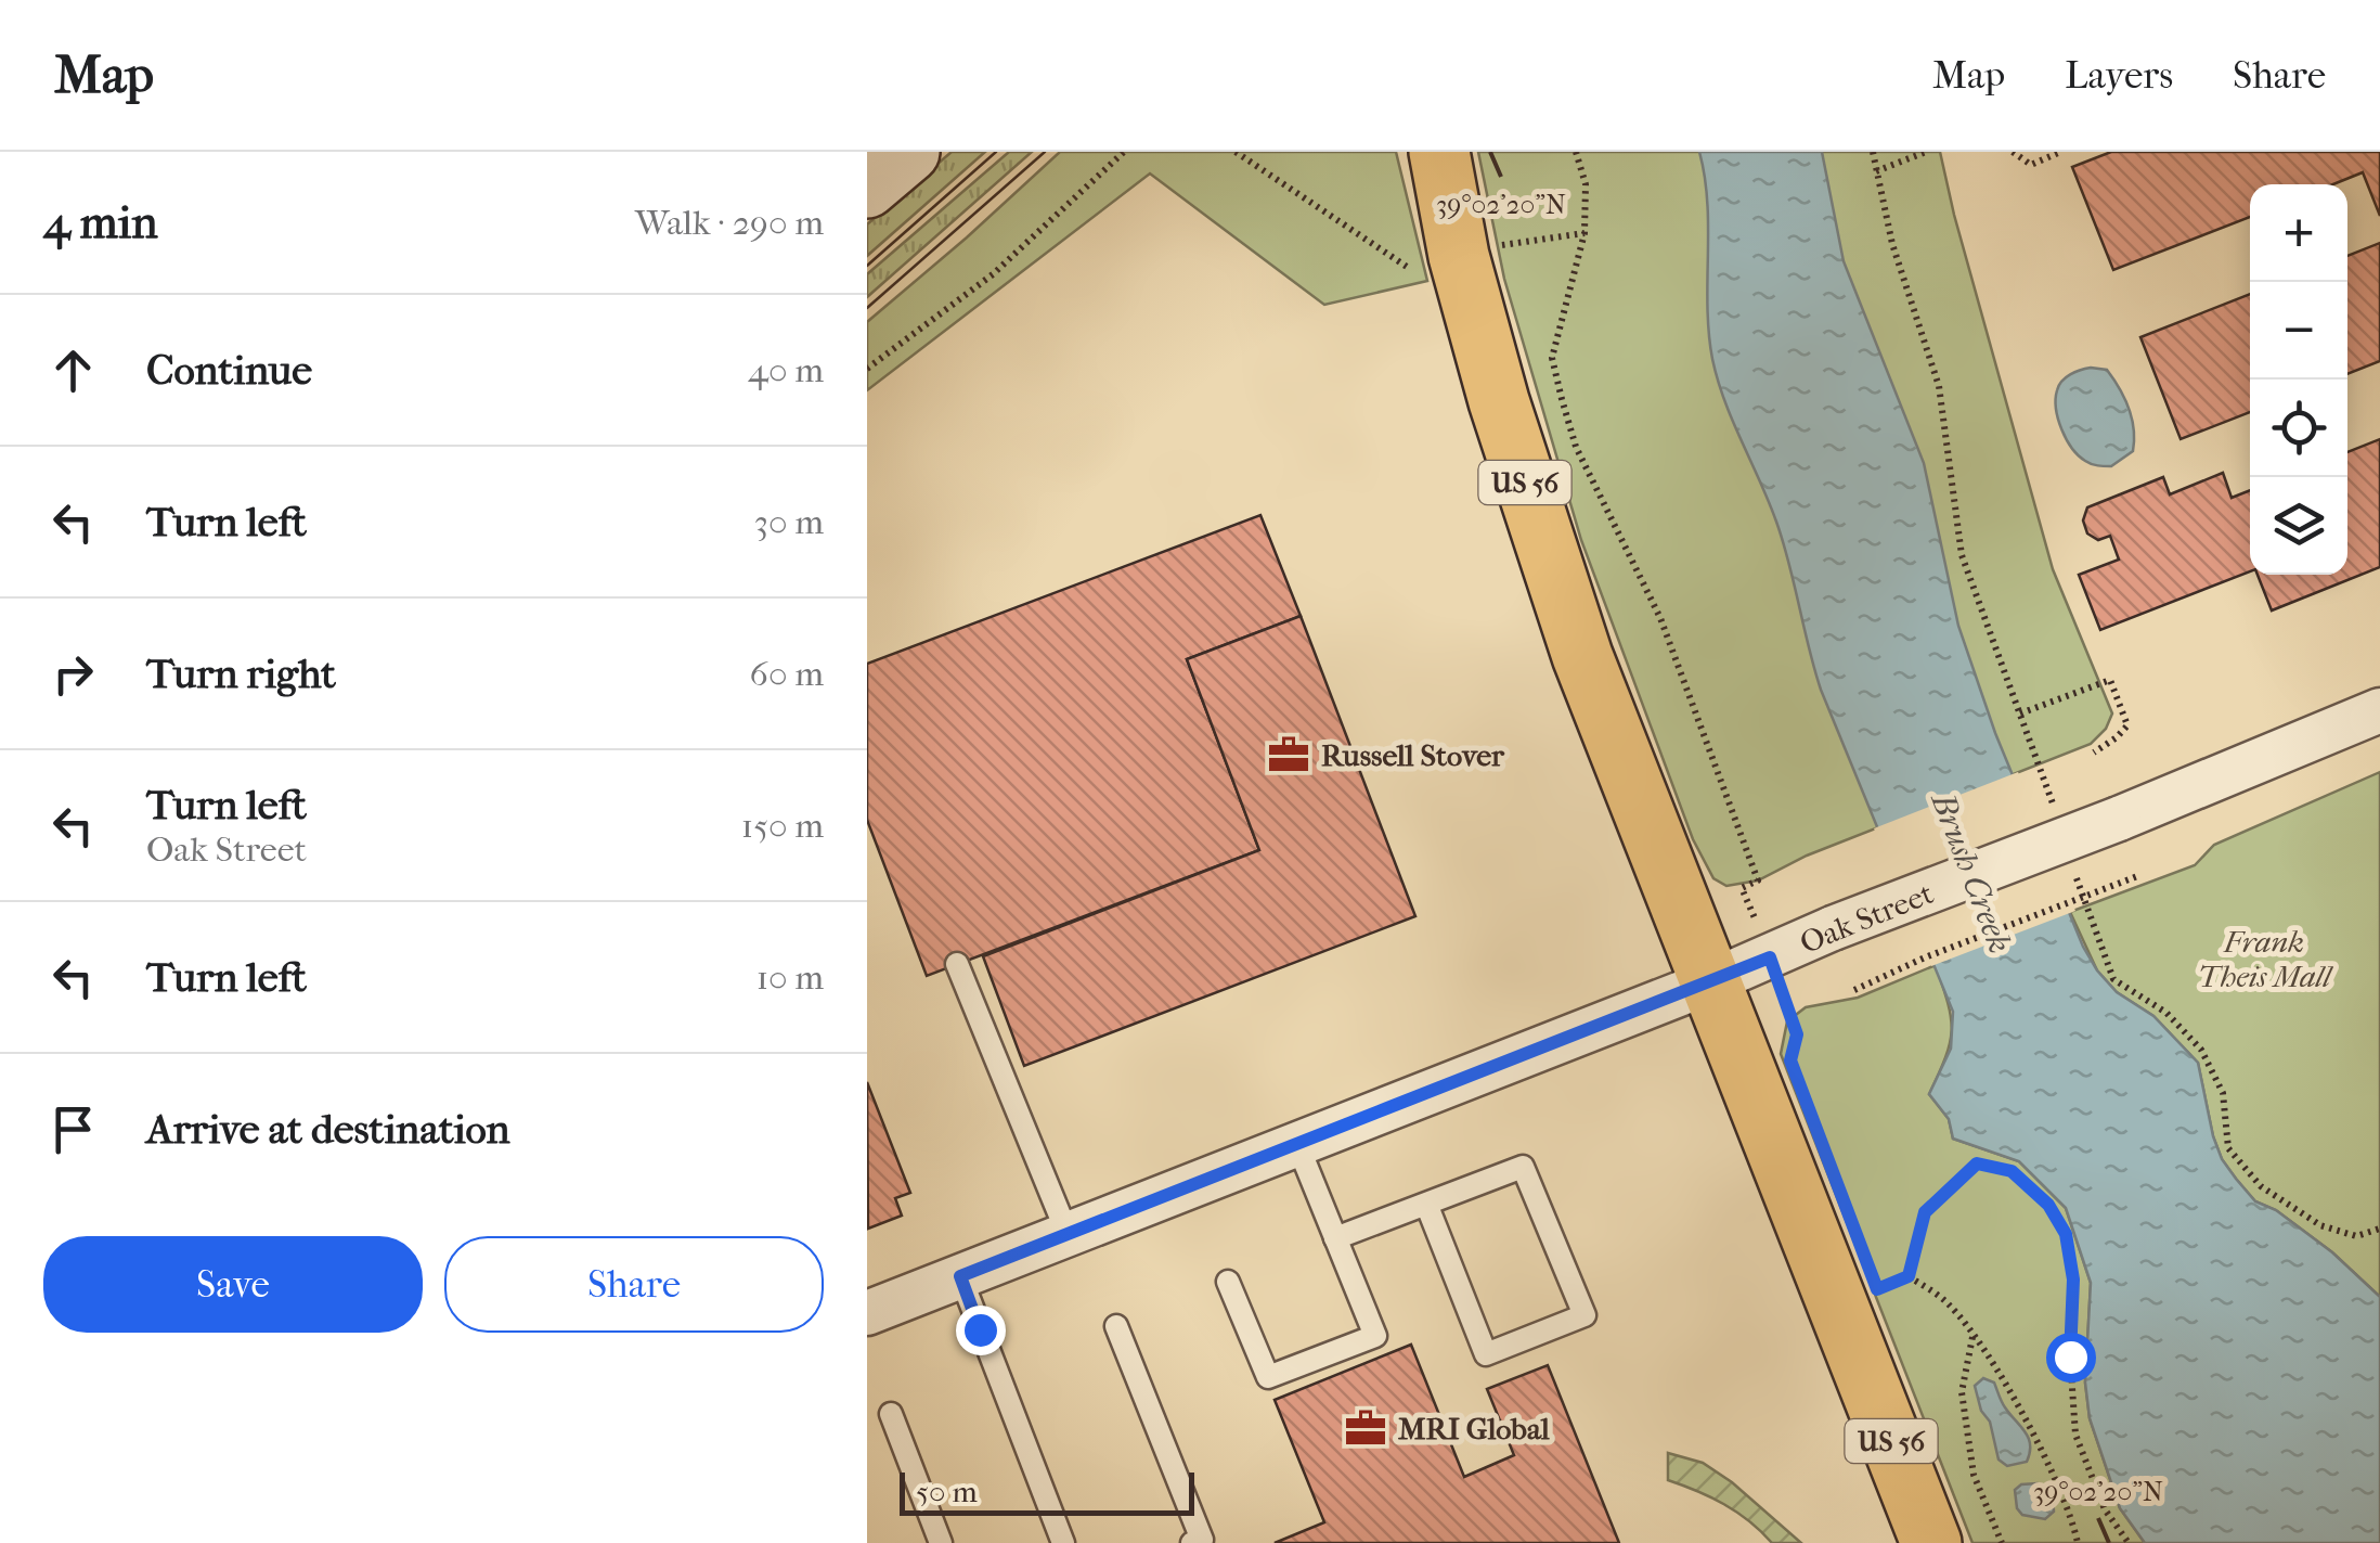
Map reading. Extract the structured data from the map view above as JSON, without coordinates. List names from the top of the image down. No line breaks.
{"streets":{"highway":["US 56"],"street":["Oak Street"]},"crossings":[["US 56","Oak Street"]],"water":["Brush Creek"],"parks":["Frank Theis Mall"],"places":{"office":["Russell Stover","MRI Global"]},"scale_bar":"50 m","page":{"header":"Map","nav":["Map","Layers","Share"],"heading":["4 min","Walk · 290 m"],"map_buttons":["+","−"],"list":[["Continue","40 m"],["Turn left","30 m"],["Turn right","60 m"],["Turn left","Oak Street","150 m"],["Turn left","10 m"],"Arrive at destination"],"buttons":["Save","Share"],"scale":"50 m"},"coordinates":["39°02'20\"N"]}
